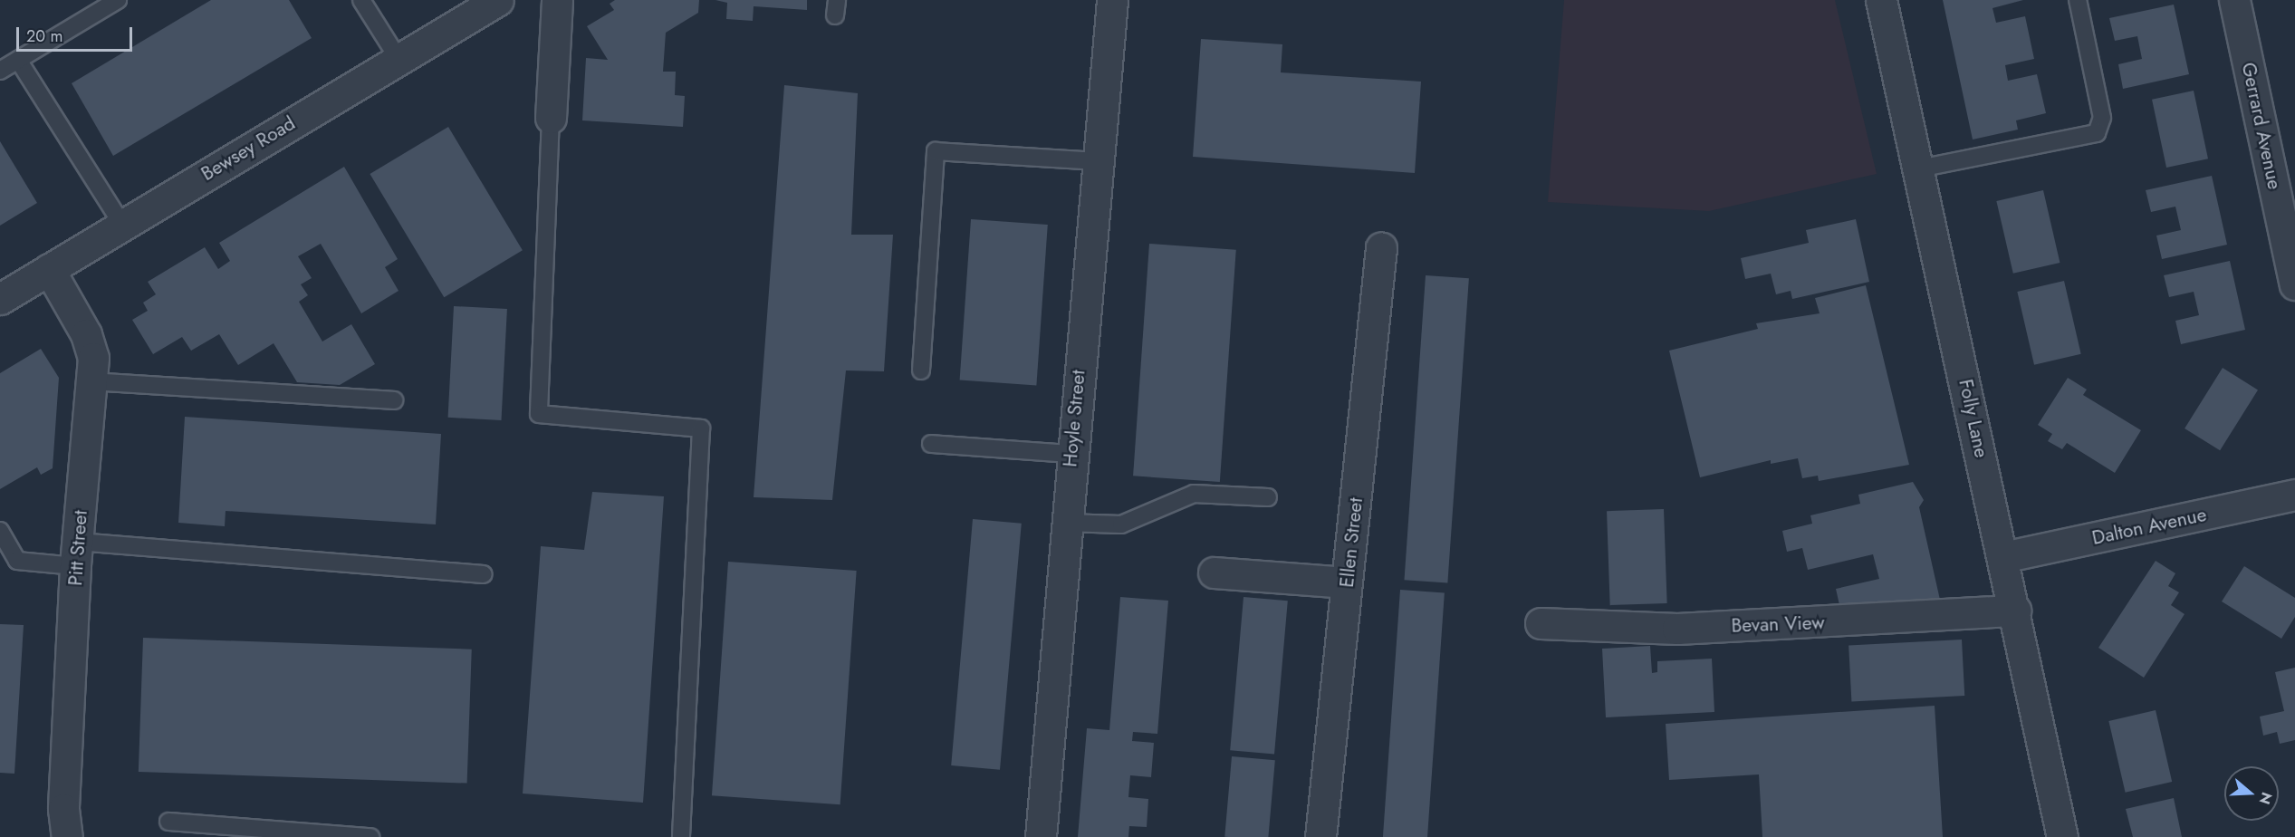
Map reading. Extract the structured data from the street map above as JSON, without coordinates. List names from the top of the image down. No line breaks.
{"streets":{"street":["Gerrard Avenue","Bewsey Road","Hoyle Street","Folly Lane","Dalton Avenue","Ellen Street","Pitt Street","Bevan View"]},"crossings":[["Bewsey Road","Pitt Street"],["Folly Lane","Dalton Avenue"],["Folly Lane","Bevan View"]],"scale_bar":"20 m","north":"right"}
